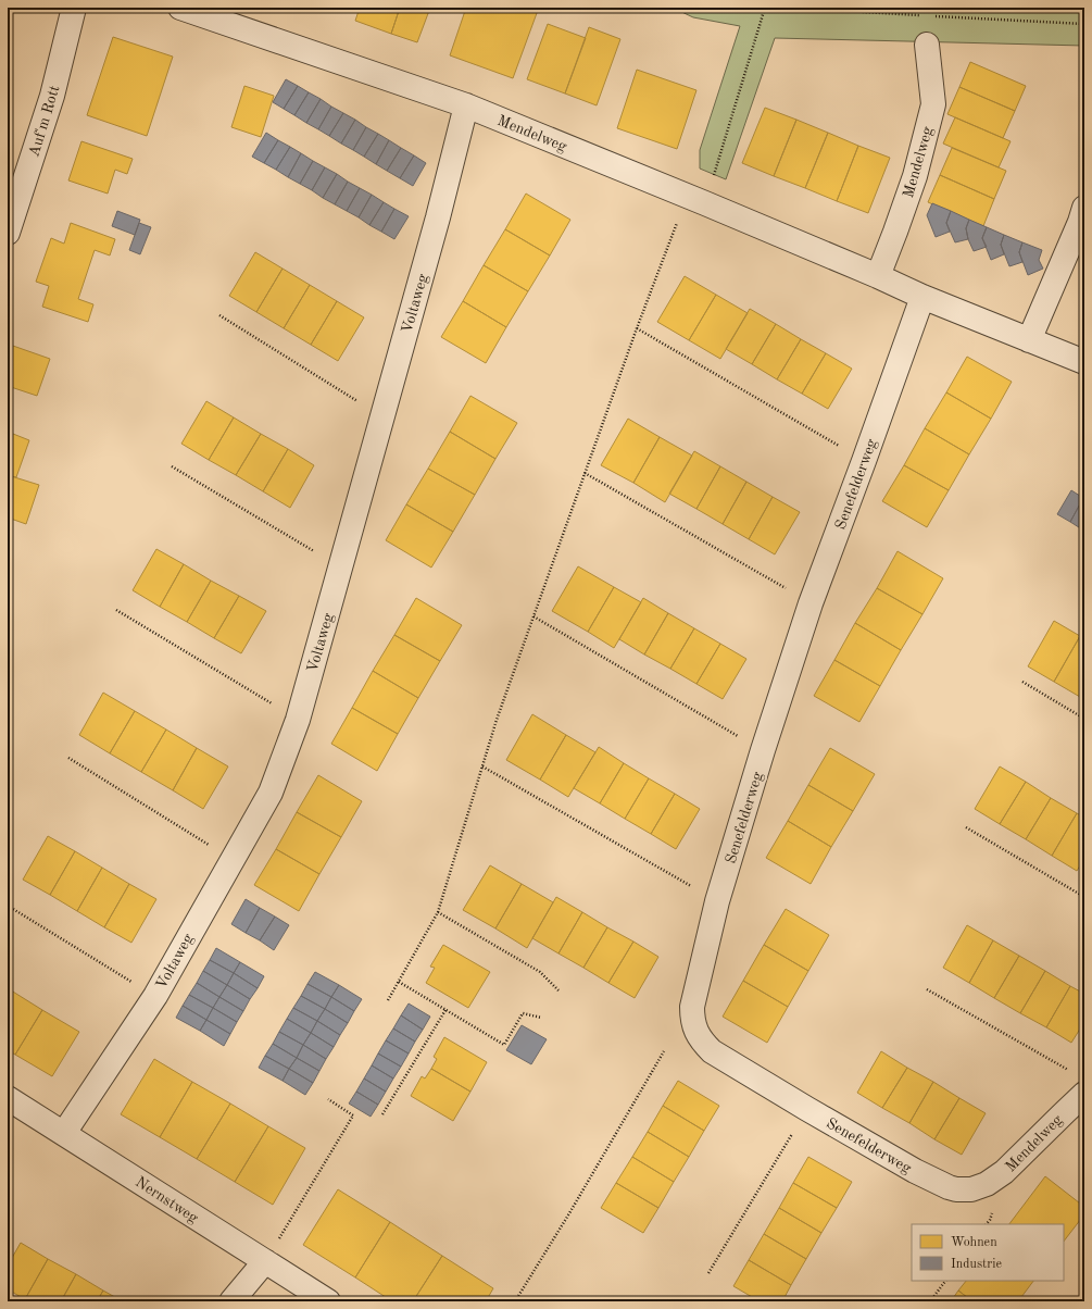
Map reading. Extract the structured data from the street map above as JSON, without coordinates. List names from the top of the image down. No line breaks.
{"streets":{"street":["Auf'm Rott","Mendelweg","Voltaweg","Senefelderweg","Nernstweg"]},"crossings":[["Mendelweg","Voltaweg"],["Mendelweg","Senefelderweg"],["Voltaweg","Nernstweg"]],"legend":["Wohnen","Industrie"]}
